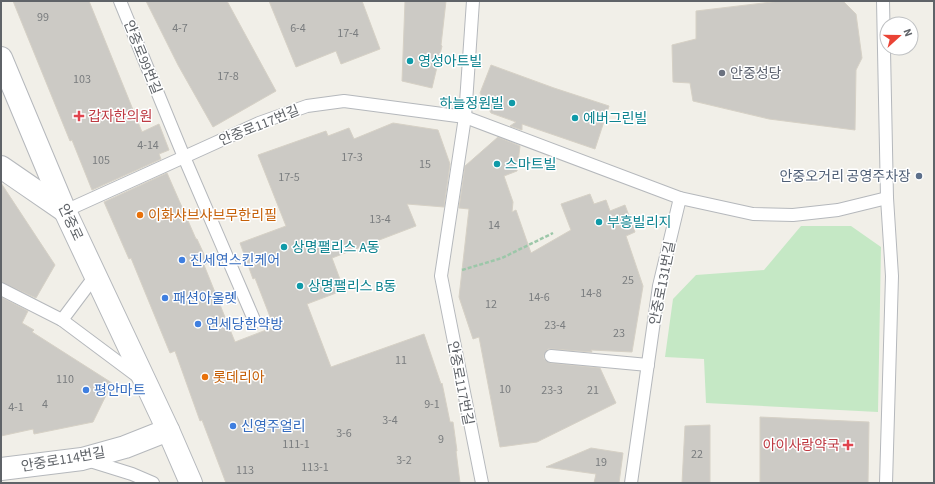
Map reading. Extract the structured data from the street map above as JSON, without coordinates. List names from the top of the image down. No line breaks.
{"streets":{"street":["안중로","안중로114번길"],"lane":["안중로99번길","안중로117번길","안중로131번길"]},"crossings":[["안중로99번길","안중로117번길"],["안중로117번길","안중로"],["안중로117번길","안중로131번길"],["안중로","안중로114번길"]],"places":{"other":["영성아트빌","안중성당","하늘정원빌","에버그린빌","스마트빌","안중오거리 공영주차장","이화샤브샤브무한리필","부흥빌리지","상명팰리스 A동","진세연스킨케어","상명팰리스 B동","패션아울렛","연세당한약방","롯데리아","평안마트","신영주얼리"],"health":["갑자한의원","아이사랑약국"]},"house_numbers":["99","4-7","6-4","17-4","17-8","103","4-14","17-3","105","15","17-5","13-4","14","25","14-8","14-6","12","23-4","23","11","110","10","23-3","21","4","9-1","4-1","3-4","3-6","9","111-1","22","3-2","19","113-1","113"],"north":"right"}
